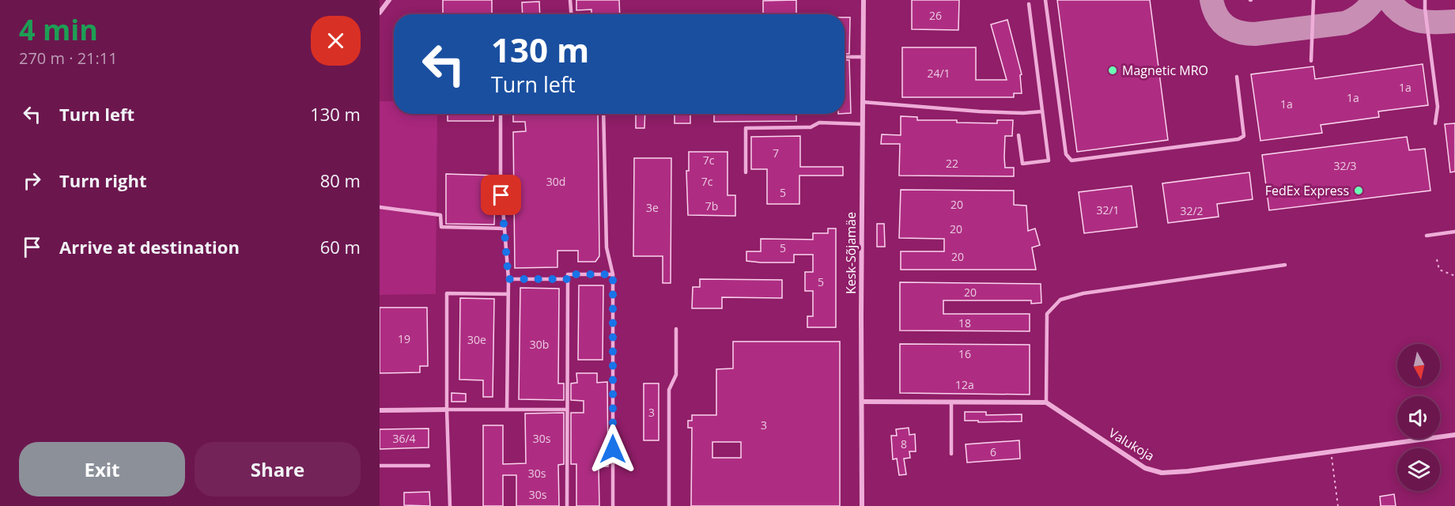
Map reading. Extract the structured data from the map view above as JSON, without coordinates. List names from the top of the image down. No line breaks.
{"streets":{"street":["Kesk-Sõjamäe","Valukoja"]},"places":["Magnetic MRO","FedEx Express"],"house_numbers":["26","24/1","1a","1a","1a","7","7c","22","32/3","30d","7c","5","20","7b","3e","32/1","32/2","20","5","20","5","20","18","19","30e","30b","16","12a","3","3","36/4","30s","8","6","30s","30s"],"north":"bottom","page":{"heading":["4 min","270 m · 21:11"],"turn":["130 m","Turn left"],"list":[{"name":"Turn left","value":"130 m"},{"name":"Turn right","value":"80 m"},{"name":"Arrive at destination","value":"60 m"}],"buttons":["Exit","Share"]}}
